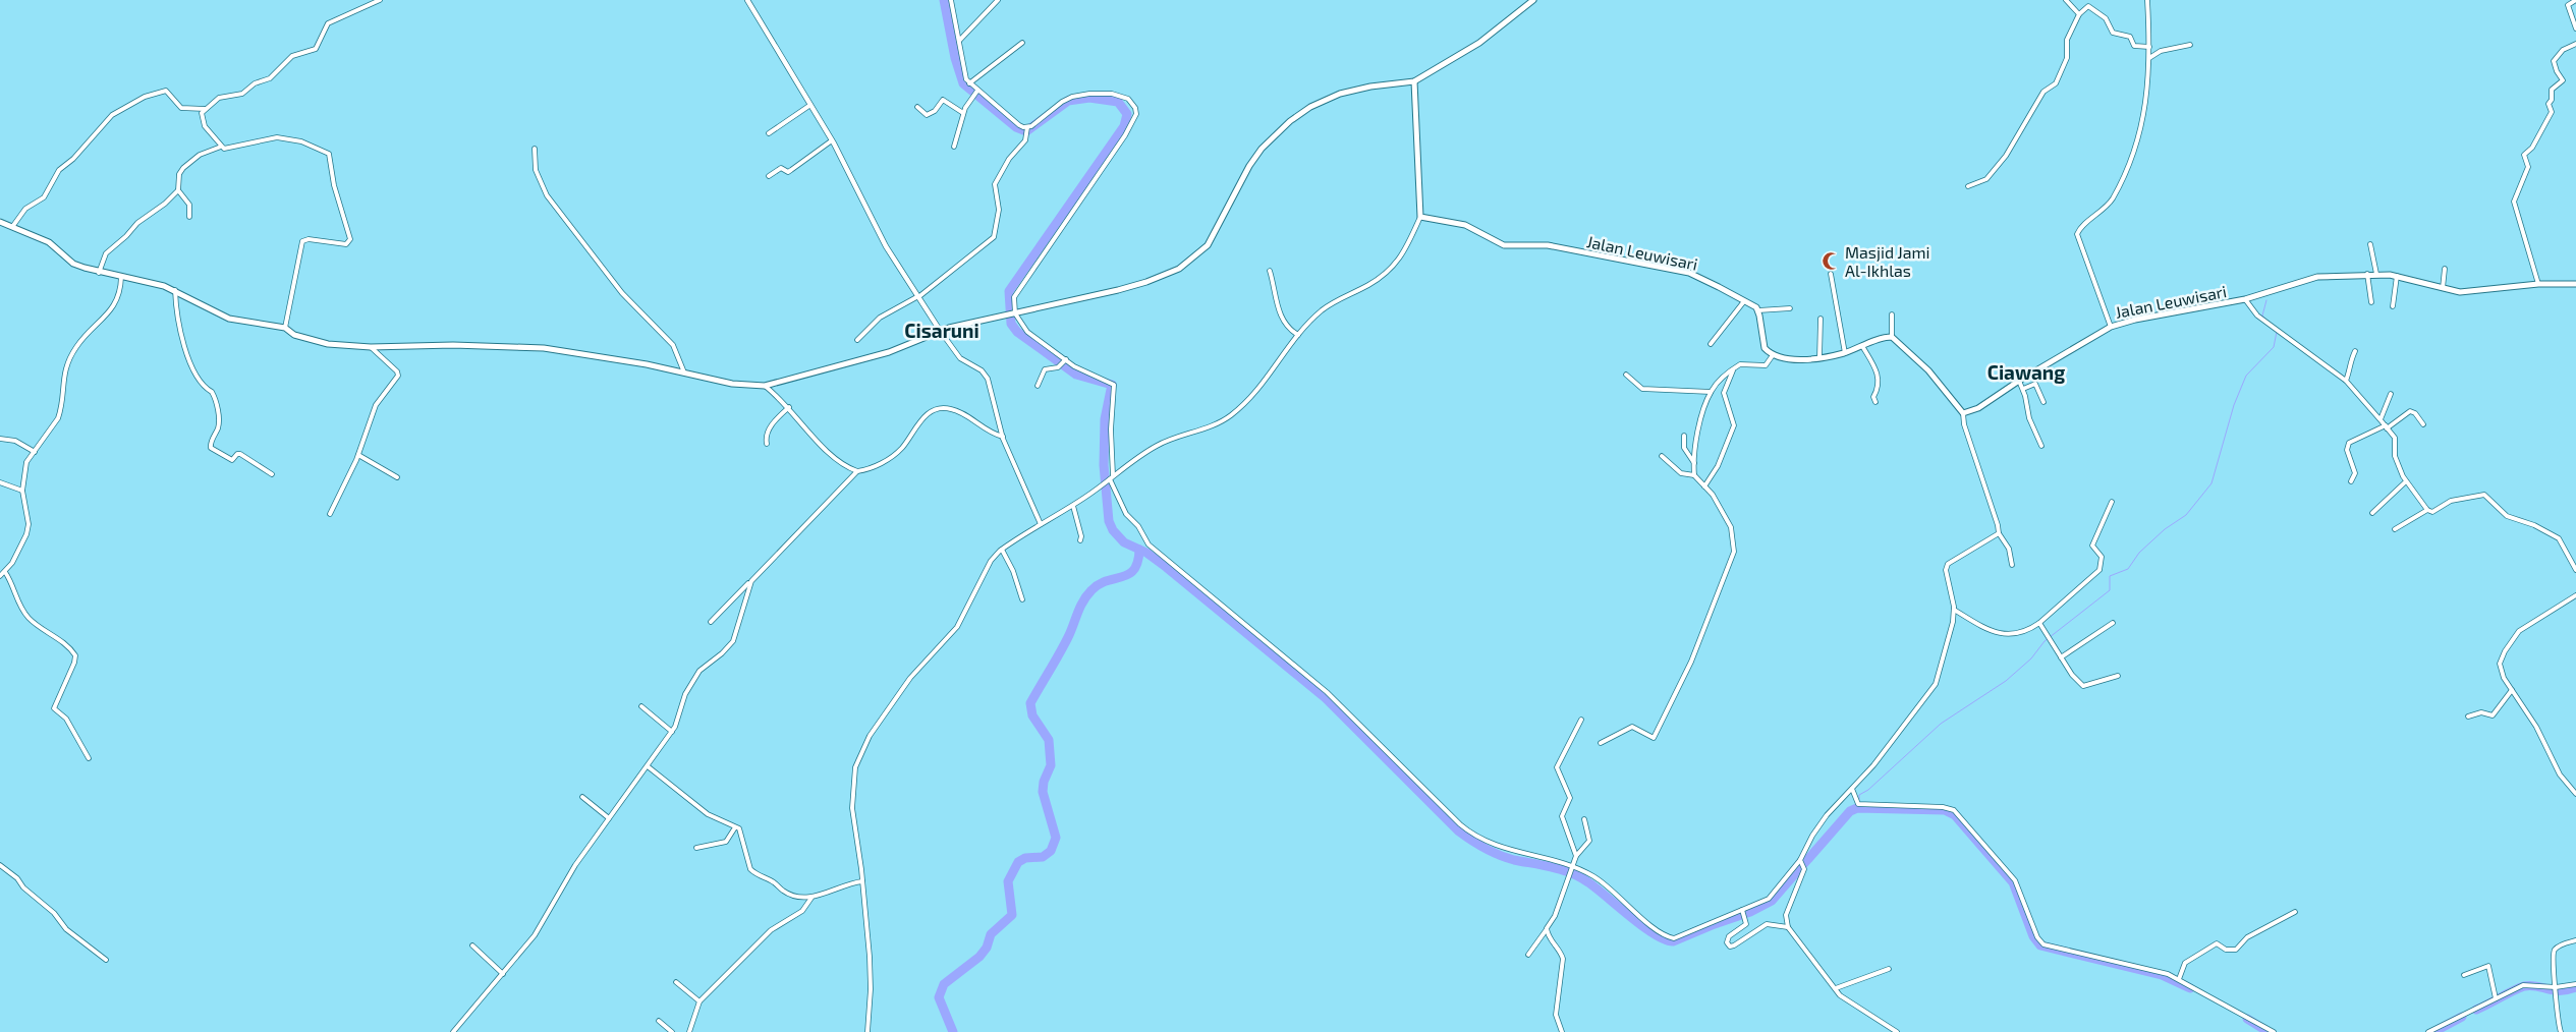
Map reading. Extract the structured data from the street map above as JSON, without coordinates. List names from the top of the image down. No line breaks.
{"streets":{"main road":["Jalan Leuwisari"]},"districts":["Cisaruni","Ciawang"],"places":{"mosque":["Masjid Jami Al-Ikhlas"]}}
